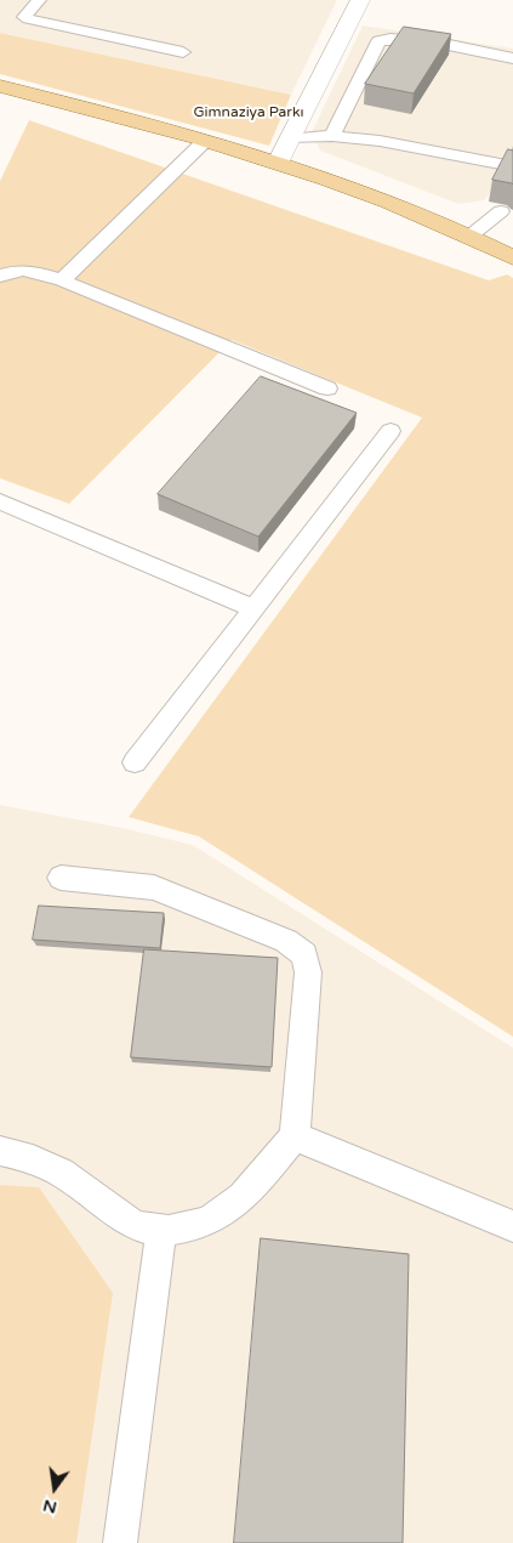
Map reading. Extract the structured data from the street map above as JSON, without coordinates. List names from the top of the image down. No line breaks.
{"parks":["Gimnaziya Parkı"],"north":"bottom"}
